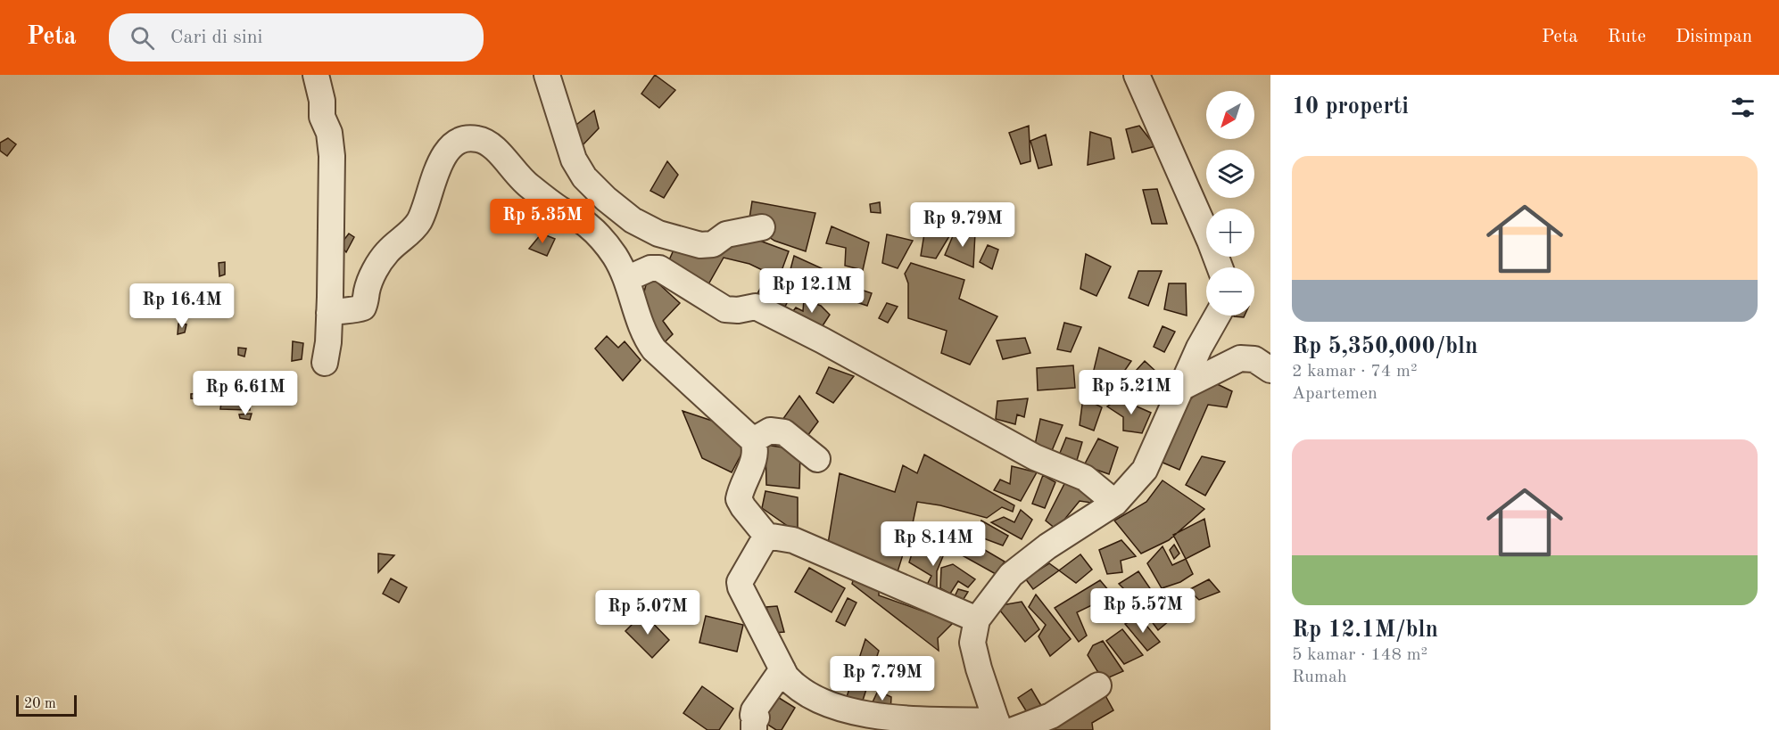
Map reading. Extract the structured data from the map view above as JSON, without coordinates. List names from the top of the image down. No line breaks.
{"scale_bar":"20 m","north":"bottom left","page":{"header":"Peta","search":"Cari di sini","nav":["Peta","Rute","Disimpan"],"heading":"10 properti","map_buttons":["+","−"],"list":[{"name":"Rp 5,350,000/bln","note":"2 kamar · 74 m² · Apartemen"},{"name":"Rp 12.1M/bln","note":"5 kamar · 148 m² · Rumah"}],"price":["Rp 5.35M","Rp 9.79M","Rp 12.1M","Rp 16.4M","Rp 5.21M","Rp 6.61M","Rp 8.14M","Rp 5.57M","Rp 5.07M","Rp 7.79M"],"scale":"20 m"}}
